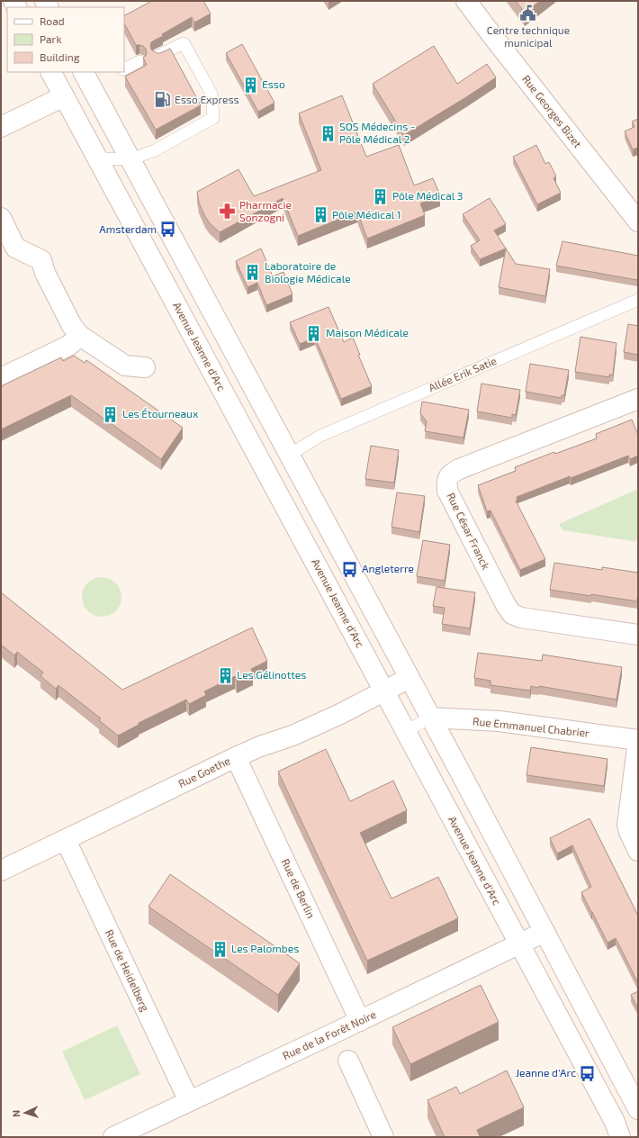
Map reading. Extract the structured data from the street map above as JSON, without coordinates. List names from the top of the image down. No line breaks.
{"streets":{"street":["Rue Georges Bizet","Avenue Jeanne d'Arc","Rue César Franck","Rue Emmanuel Chabrier","Rue Goethe","Rue de Berlin","Rue de Heidelberg","Rue de la Forêt Noire"],"lane":["Allée Erik Satie"]},"crossings":[["Avenue Jeanne d'Arc","Rue Goethe"],["Avenue Jeanne d'Arc","Rue de la Forêt Noire"],["Rue Goethe","Rue de Berlin"],["Rue Goethe","Rue de Heidelberg"],["Rue de Berlin","Rue de la Forêt Noire"],["Rue de Heidelberg","Rue de la Forêt Noire"]],"places":{"public building":["Centre technique municipal"],"building":["Esso","SOS Médecins - Pôle Médical 2","Pôle Médical 3","Pôle Médical 1","Laboratoire de Biologie Médicale","Maison Médicale","Les Étourneaux","Les Gélinottes","Les Palombes"],"fuel station":["Esso Express"],"pharmacy":["Pharmacie Sonzogni"],"bus stop":["Amsterdam","Angleterre","Jeanne d'Arc"]},"legend":["Road","Park","Building"],"north":"left"}
